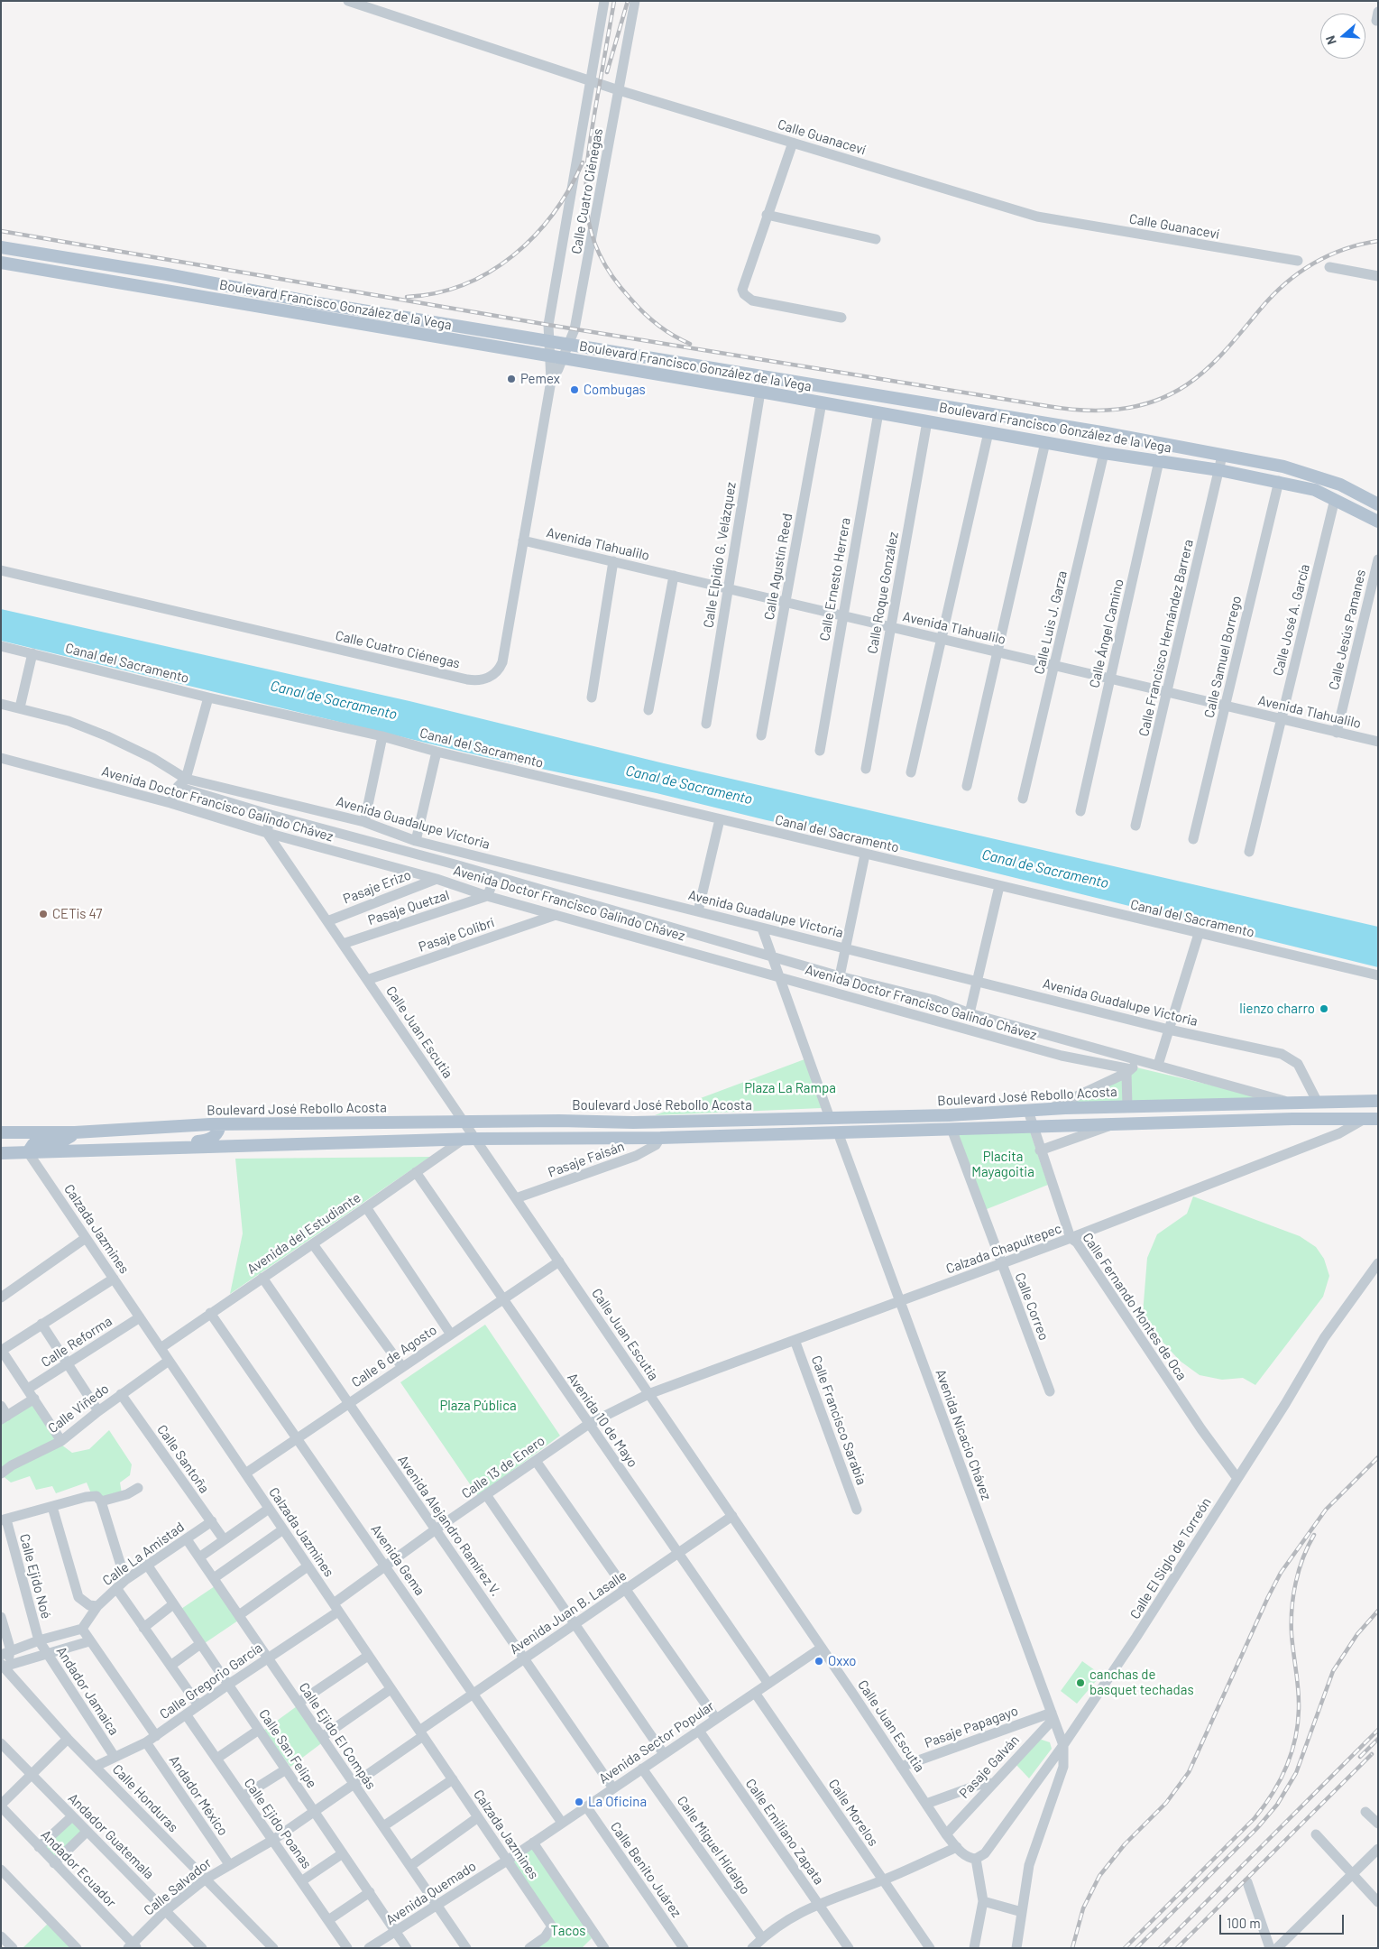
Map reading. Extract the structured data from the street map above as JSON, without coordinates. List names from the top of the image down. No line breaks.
{"streets":{"main road":["Boulevard Francisco González de la Vega","Boulevard José Rebollo Acosta"],"street":["Calle Guanaceví","Calle Cuatro Ciénegas","Avenida Tlahualilo","Calle Elpidio G. Velázquez","Calle Agustín Reed","Calle Ernesto Herrera","Calle Roque González","Calle José A. García","Calle Luis J. Garza","Calle Jesús Pamanes","Calle Ángel Camino","Calle Francisco Hernández Barrera","Calle Samuel Borrego","Canal del Sacramento","Avenida Doctor Francisco Galindo Chávez","Avenida Guadalupe Victoria","Pasaje Erizo","Pasaje Quetzal","Pasaje Colibrí","Calle Juan Escutia","Pasaje Faisán","Calzada Jazmines","Avenida del Estudiante","Calzada Chapultepec","Calle Correo","Calle Fernando Montes de Oca","Calle Reforma","Calle 6 de Agosto","Calle Viñedo","Avenida 10 de Mayo","Calle Francisco Sarabia","Avenida Nicacio Chávez","Calle Santoña","Calle 13 de Enero","Avenida Alejandro Ramírez V.","Calle La Amistad","Calle El Siglo de Torreón","Avenida Gema","Calle Ejido Noé","Avenida Juan B. Lasalle","Calle Gregorio García","Andador Jamaica","Pasaje Papagayo","Calle Ejido El Compás","Avenida Sector Popular","Calle San Felipe","Pasaje Galván","Andador México","Calle Honduras","Calle Morelos","Calle Ejido Poanas","Calle Emiliano Zapata","Andador Guatemala","Calle Miguel Hidalgo","Andador Ecuador","Calle Benito Juárez","Calle Salvador","Avenida Quemado"]},"crossings":[["Calle Guanaceví","Calle Cuatro Ciénegas"],["Calle Cuatro Ciénegas","Boulevard Francisco González de la Vega"],["Calle Cuatro Ciénegas","Avenida Tlahualilo"],["Boulevard Francisco González de la Vega","Calle Elpidio G. Velázquez"],["Boulevard Francisco González de la Vega","Calle Agustín Reed"],["Boulevard Francisco González de la Vega","Calle Ernesto Herrera"],["Boulevard Francisco González de la Vega","Calle Roque González"],["Boulevard Francisco González de la Vega","Calle José A. García"],["Boulevard Francisco González de la Vega","Calle Luis J. Garza"],["Boulevard Francisco González de la Vega","Calle Ángel Camino"],["Boulevard Francisco González de la Vega","Calle Francisco Hernández Barrera"],["Boulevard Francisco González de la Vega","Calle Samuel Borrego"],["Avenida Tlahualilo","Calle Elpidio G. Velázquez"],["Avenida Tlahualilo","Calle Agustín Reed"],["Avenida Tlahualilo","Calle Ernesto Herrera"],["Avenida Tlahualilo","Calle Roque González"],["Avenida Tlahualilo","Calle José A. García"],["Avenida Tlahualilo","Calle Luis J. Garza"],["Avenida Tlahualilo","Calle Jesús Pamanes"],["Avenida Tlahualilo","Calle Ángel Camino"],["Avenida Tlahualilo","Calle Francisco Hernández Barrera"],["Avenida Tlahualilo","Calle Samuel Borrego"],["Avenida Doctor Francisco Galindo Chávez","Pasaje Erizo"],["Avenida Doctor Francisco Galindo Chávez","Pasaje Quetzal"],["Avenida Doctor Francisco Galindo Chávez","Pasaje Colibrí"],["Avenida Doctor Francisco Galindo Chávez","Calle Juan Escutia"],["Avenida Doctor Francisco Galindo Chávez","Boulevard José Rebollo Acosta"],["Avenida Guadalupe Victoria","Boulevard José Rebollo Acosta"],["Pasaje Erizo","Calle Juan Escutia"],["Pasaje Quetzal","Calle Juan Escutia"],["Pasaje Colibrí","Calle Juan Escutia"],["Calle Juan Escutia","Boulevard José Rebollo Acosta"],["Calle Juan Escutia","Pasaje Faisán"],["Calle Juan Escutia","Avenida del Estudiante"],["Calle Juan Escutia","Calzada Chapultepec"],["Calle Juan Escutia","Calle 6 de Agosto"],["Calle Juan Escutia","Calle 13 de Enero"],["Calle Juan Escutia","Calle El Siglo de Torreón"],["Calle Juan Escutia","Avenida Juan B. Lasalle"],["Calle Juan Escutia","Pasaje Papagayo"],["Calle Juan Escutia","Avenida Sector Popular"],["Calle Juan Escutia","Pasaje Galván"],["Boulevard José Rebollo Acosta","Calle Fernando Montes de Oca"],["Calzada Jazmines","Avenida del Estudiante"],["Calzada Jazmines","Calle Reforma"],["Calzada Jazmines","Calle 6 de Agosto"],["Calzada Jazmines","Calle Viñedo"],["Calzada Jazmines","Calle 13 de Enero"],["Calzada Jazmines","Avenida Juan B. Lasalle"],["Calzada Jazmines","Calle Gregorio García"],["Calzada Jazmines","Avenida Sector Popular"],["Calzada Jazmines","Avenida Quemado"],["Avenida del Estudiante","Avenida 10 de Mayo"],["Avenida del Estudiante","Avenida Alejandro Ramírez V."],["Avenida del Estudiante","Avenida Gema"],["Calzada Chapultepec","Calle Correo"],["Calzada Chapultepec","Calle Fernando Montes de Oca"],["Calzada Chapultepec","Calle Francisco Sarabia"],["Calzada Chapultepec","Avenida Nicacio Chávez"],["Calzada Chapultepec","Calle 13 de Enero"],["Calle Fernando Montes de Oca","Calle El Siglo de Torreón"],["Calle 6 de Agosto","Avenida 10 de Mayo"],["Calle 6 de Agosto","Avenida Alejandro Ramírez V."],["Calle 6 de Agosto","Avenida Gema"],["Calle Viñedo","Calle Santoña"],["Avenida 10 de Mayo","Calle 13 de Enero"],["Avenida 10 de Mayo","Avenida Juan B. Lasalle"],["Avenida 10 de Mayo","Avenida Sector Popular"],["Avenida Nicacio Chávez","Calle El Siglo de Torreón"],["Avenida Nicacio Chávez","Pasaje Papagayo"],["Avenida Nicacio Chávez","Pasaje Galván"],["Calle Santoña","Calle La Amistad"],["Calle 13 de Enero","Avenida Alejandro Ramírez V."],["Calle 13 de Enero","Avenida Gema"],["Calle 13 de Enero","Calle Gregorio García"],["Avenida Alejandro Ramírez V.","Avenida Juan B. Lasalle"],["Avenida Alejandro Ramírez V.","Avenida Sector Popular"],["Calle La Amistad","Calle Ejido El Compás"],["Calle La Amistad","Calle San Felipe"],["Avenida Gema","Avenida Juan B. Lasalle"],["Avenida Gema","Avenida Sector Popular"],["Calle Ejido Noé","Andador Jamaica"],["Avenida Juan B. Lasalle","Calle Ejido El Compás"],["Avenida Juan B. Lasalle","Calle Salvador"],["Calle Gregorio García","Andador Jamaica"],["Calle Gregorio García","Calle Ejido El Compás"],["Calle Gregorio García","Calle San Felipe"],["Calle Gregorio García","Andador México"],["Calle Gregorio García","Calle Honduras"],["Calle Gregorio García","Calle Ejido Poanas"],["Pasaje Papagayo","Pasaje Galván"],["Calle Ejido El Compás","Calle Salvador"],["Calle Ejido El Compás","Avenida Quemado"],["Avenida Sector Popular","Calle Morelos"],["Avenida Sector Popular","Calle Emiliano Zapata"],["Avenida Sector Popular","Calle Miguel Hidalgo"],["Avenida Sector Popular","Calle Benito Juárez"],["Avenida Sector Popular","Avenida Quemado"],["Calle San Felipe","Calle Salvador"],["Calle San Felipe","Avenida Quemado"],["Andador México","Calle Salvador"],["Calle Honduras","Calle Salvador"],["Calle Ejido Poanas","Calle Salvador"],["Andador Guatemala","Calle Salvador"],["Andador Ecuador","Calle Salvador"]],"water":["Canal de Sacramento"],"parks":["Plaza La Rampa","Placita Mayagoitia","Plaza Pública","Tacos"],"places":["Pemex","Combugas","CETis 47","lienzo charro","Oxxo","canchas de basquet techadas","La Oficina"],"scale_bar":"100 m","north":"left"}
